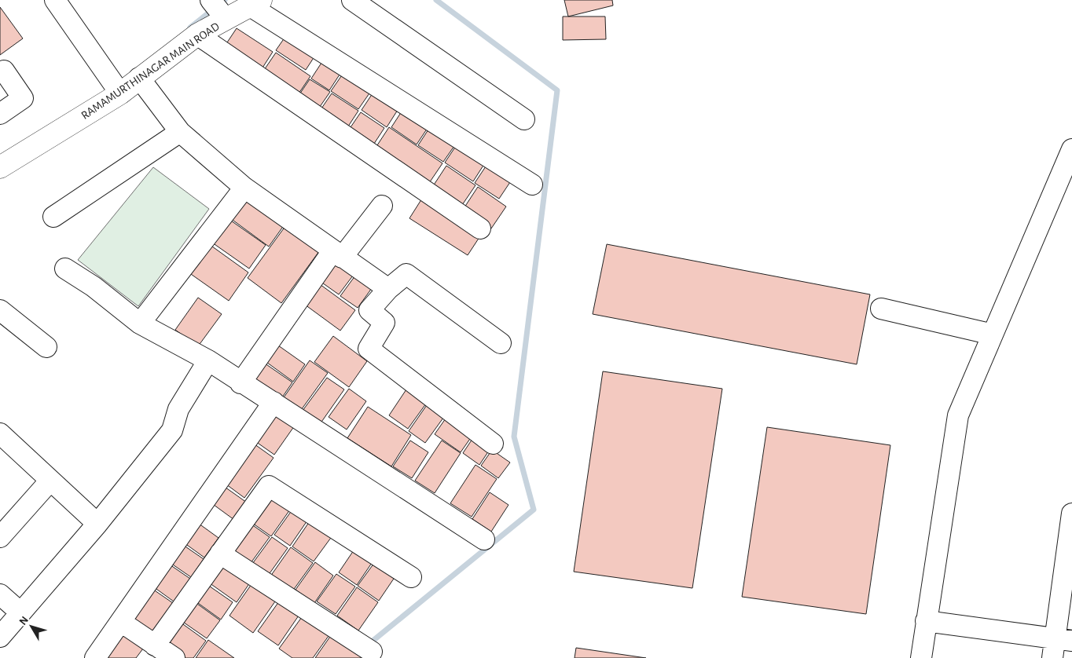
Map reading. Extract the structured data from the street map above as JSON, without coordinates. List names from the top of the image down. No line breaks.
{"streets":{"main road":["RAMAMURTHINAGAR MAIN ROAD"]},"north":"top left"}
